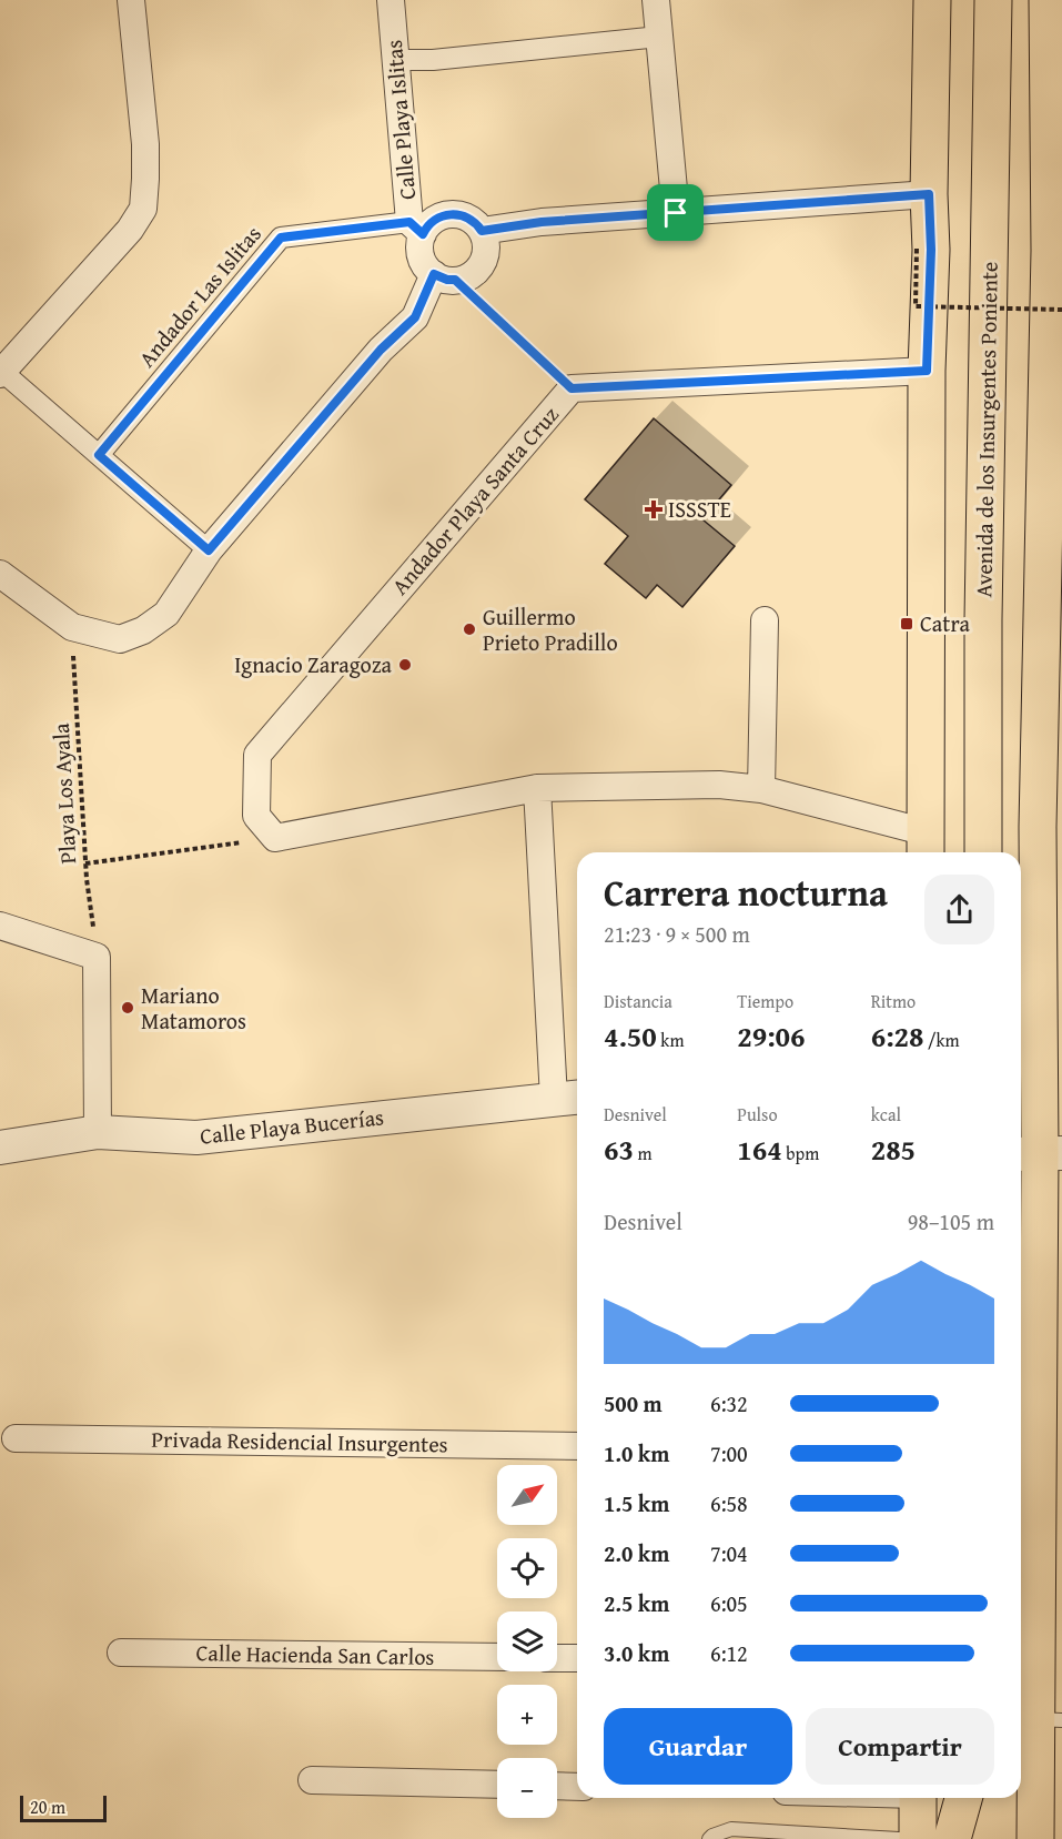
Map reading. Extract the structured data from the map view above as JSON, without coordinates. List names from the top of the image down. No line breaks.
{"streets":{"main road":["Avenida de los Insurgentes Poniente"],"street":["Calle Playa Islitas","Andador Las Islitas","Andador Playa Santa Cruz","Calle Playa Bucerías","Privada Residencial Insurgentes","Calle Hacienda San Carlos"],"path":["Playa Los Ayala"]},"crossings":[["Calle Playa Islitas","Andador Las Islitas"]],"places":{"health":["ISSSTE"],"transit":["Catra"],"other":["Guillermo Prieto Pradillo","Ignacio Zaragoza","Mariano Matamoros"]},"scale_bar":"20 m","north":"top right","page":{"heading":["Carrera nocturna","21:23 · 9 × 500 m"],"stats":[["Distancia","4.50 km"],["Tiempo","29:06"],["Ritmo","6:28 /km"],["Desnivel","63 m"],["Pulso","164 bpm"],["kcal","285"]],"chart":["Desnivel","98–105 m"],"list":[{"name":"500 m","note":"6:32"},{"name":"1.0 km","note":"7:00"},{"name":"1.5 km","note":"6:58"},{"name":"2.0 km","note":"7:04"},{"name":"2.5 km","note":"6:05"},{"name":"3.0 km","note":"6:12"}],"map_buttons":["+","−"],"buttons":["Guardar","Compartir"],"scale":"20 m"}}
